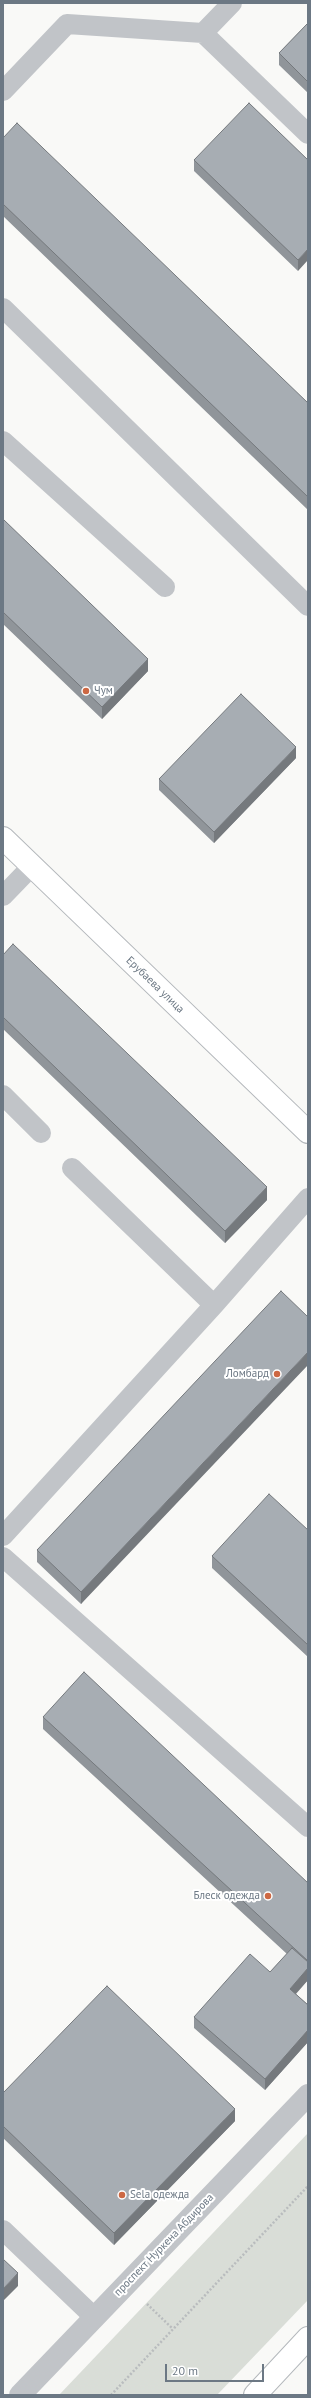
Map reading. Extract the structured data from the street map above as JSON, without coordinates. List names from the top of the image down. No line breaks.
{"streets":{"main road":["Ерубаева улица"],"street":["проспект Нуркена Абдирова"]},"places":["Чум","Ломбард","Блеск одежда","Sela одежда"],"scale_bar":"20 m"}
